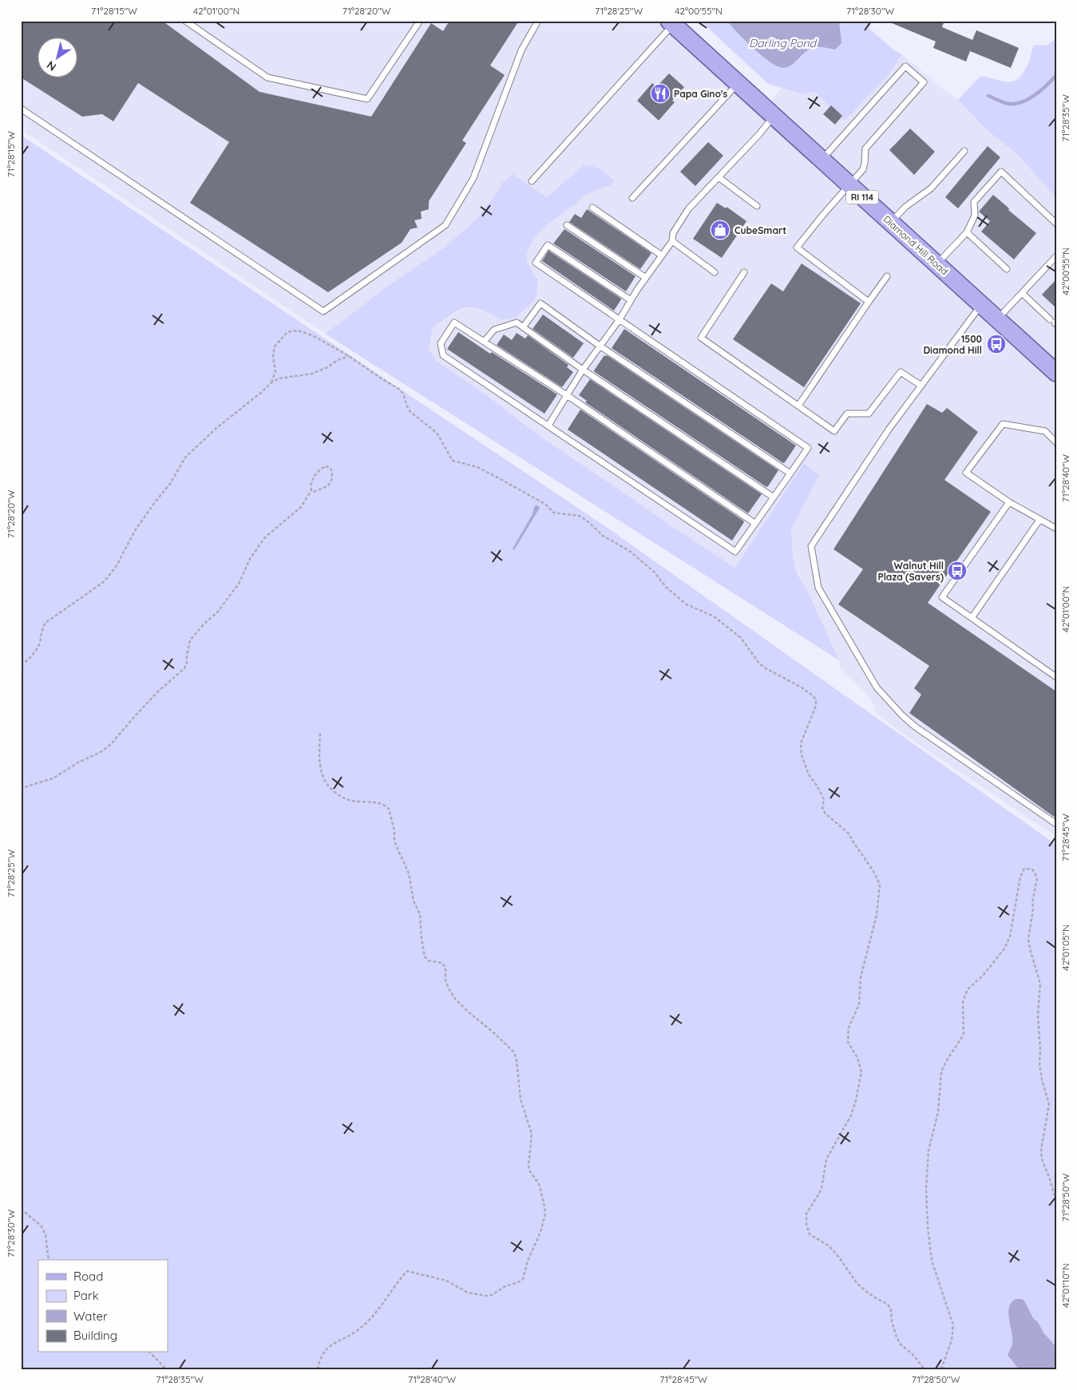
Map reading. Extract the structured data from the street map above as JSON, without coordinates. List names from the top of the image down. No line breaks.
{"streets":{"main road":["RI 114","Diamond Hill Road"]},"water":["Darling Pond"],"places":{"restaurant":["Papa Gino's"],"shop":["CubeSmart"],"bus stop":["1500 Diamond Hill","Walnut Hill Plaza (Savers)"]},"legend":["Road","Park","Water","Building"],"north":"bottom left","coordinates":["71°28'15\"W","42°01'00\"N","71°28'20\"W","71°28'25\"W","42°00'55\"N","71°28'30\"W","71°28'35\"W","71°28'40\"W","71°28'45\"W","42°01'05\"N","71°28'50\"W","42°01'10\"N"]}
